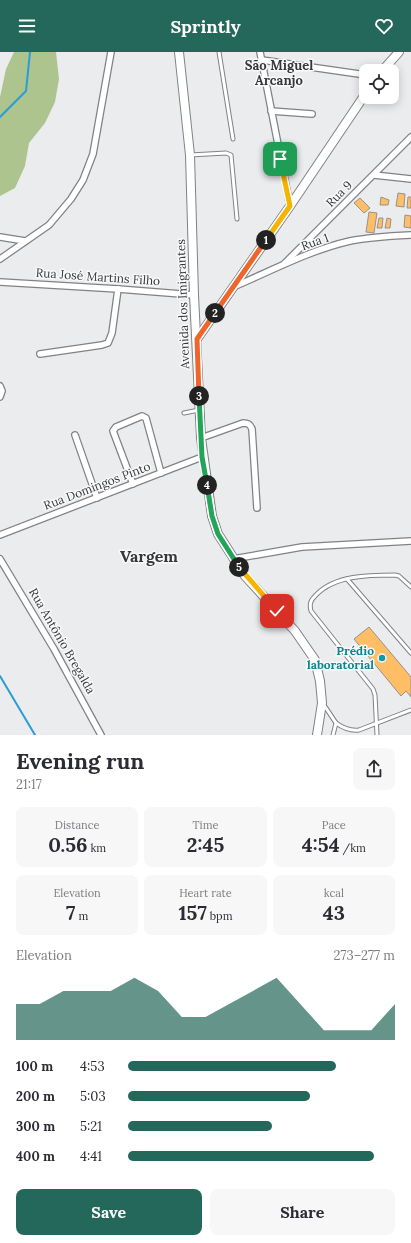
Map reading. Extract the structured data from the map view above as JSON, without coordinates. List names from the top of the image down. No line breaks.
{"streets":{"street":["Rua 9","Rua 1","Rua José Martins Filho","Avenida dos Imigrantes","Rua Domingos Pinto","Rua Antônio Bregalda"]},"crossings":[["Rua 9","Rua 1"],["Rua José Martins Filho","Avenida dos Imigrantes"],["Avenida dos Imigrantes","Rua Domingos Pinto"]],"districts":["São Miguel Arcanjo","Vargem"],"places":["Prédio laboratorial"],"page":{"header":"Sprintly","pins":["1","2","3","4","5"],"heading":["Evening run","21:17"],"stats":[["Distance","0.56 km"],["Time","2:45"],["Pace","4:54 /km"],["Elevation","7 m"],["Heart rate","157 bpm"],["kcal","43"]],"chart":["Elevation","273–277 m"],"list":[{"name":"100 m","note":"4:53"},{"name":"200 m","note":"5:03"},{"name":"300 m","note":"5:21"},{"name":"400 m","note":"4:41"}],"buttons":["Save","Share"]}}
